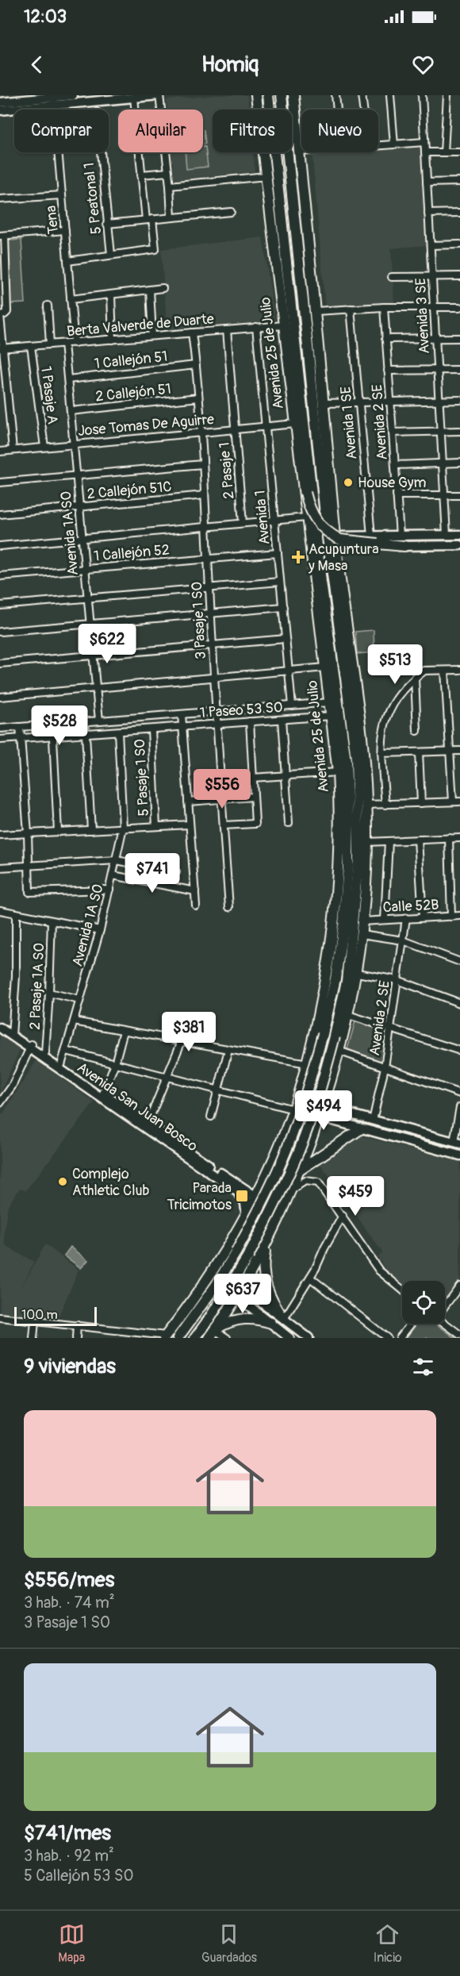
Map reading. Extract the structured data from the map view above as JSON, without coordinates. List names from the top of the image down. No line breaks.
{"streets":{"main road":["Avenida 25 de Julio","Avenida San Juan Bosco"],"street":["5 Peatonal 1","Tena","Avenida 3 SE","Berta Valverde de Duarte","1 Callejón 51","2 Callejón 51","1 Pasaje A","Avenida 2 SE","Avenida 1 SE","Jose Tomas De Aguirre","2 Pasaje 1","2 Callejón 51C","Avenida 1","Avenida 1A SO","1 Callejón 52","3 Pasaje 1 SO","1 Paseo 53 SO","5 Pasaje 1 SO","Calle 52B","2 Pasaje 1A SO"]},"crossings":[["Tena","Berta Valverde de Duarte"],["Berta Valverde de Duarte","Avenida 25 de Julio"],["Berta Valverde de Duarte","1 Pasaje A"],["Berta Valverde de Duarte","2 Pasaje 1"],["Berta Valverde de Duarte","Avenida 1"],["Berta Valverde de Duarte","Avenida 1A SO"],["Berta Valverde de Duarte","3 Pasaje 1 SO"],["Avenida 25 de Julio","Jose Tomas De Aguirre"],["Avenida 25 de Julio","1 Paseo 53 SO"],["Avenida 25 de Julio","Avenida San Juan Bosco"],["1 Callejón 51","Avenida 1A SO"],["1 Callejón 51","3 Pasaje 1 SO"],["2 Callejón 51","Avenida 1A SO"],["2 Callejón 51","3 Pasaje 1 SO"],["1 Pasaje A","Jose Tomas De Aguirre"],["Avenida 2 SE","Calle 52B"],["Jose Tomas De Aguirre","2 Pasaje 1"],["Jose Tomas De Aguirre","Avenida 1"],["Jose Tomas De Aguirre","Avenida 1A SO"],["Jose Tomas De Aguirre","3 Pasaje 1 SO"],["2 Callejón 51C","Avenida 1A SO"],["2 Callejón 51C","3 Pasaje 1 SO"],["Avenida 1","1 Callejón 52"],["Avenida 1A SO","1 Callejón 52"],["Avenida 1A SO","1 Paseo 53 SO"],["Avenida 1A SO","Avenida San Juan Bosco"],["1 Callejón 52","3 Pasaje 1 SO"],["3 Pasaje 1 SO","1 Paseo 53 SO"],["1 Paseo 53 SO","5 Pasaje 1 SO"],["2 Pasaje 1A SO","Avenida San Juan Bosco"]],"places":{"other":["House Gym","Complejo Athletic Club"],"health":["Acupuntura y Masa"],"transit":["Parada Tricimotos"]},"scale_bar":"100 m","page":{"status":"12:03","header":"Homiq","chip":["Comprar","Alquilar","Filtros","Nuevo"],"price":["$622","$513","$528","$556","$741","$381","$494","$459","$637"],"scale":"100 m","heading":"9 viviendas","list":[{"name":"$556/mes","note":"3 hab. · 74 m² · 3 Pasaje 1 SO"},{"name":"$741/mes","note":"3 hab. · 92 m² · 5 Callejón 53 SO"}],"tabs":["Mapa","Guardados","Inicio"]}}
